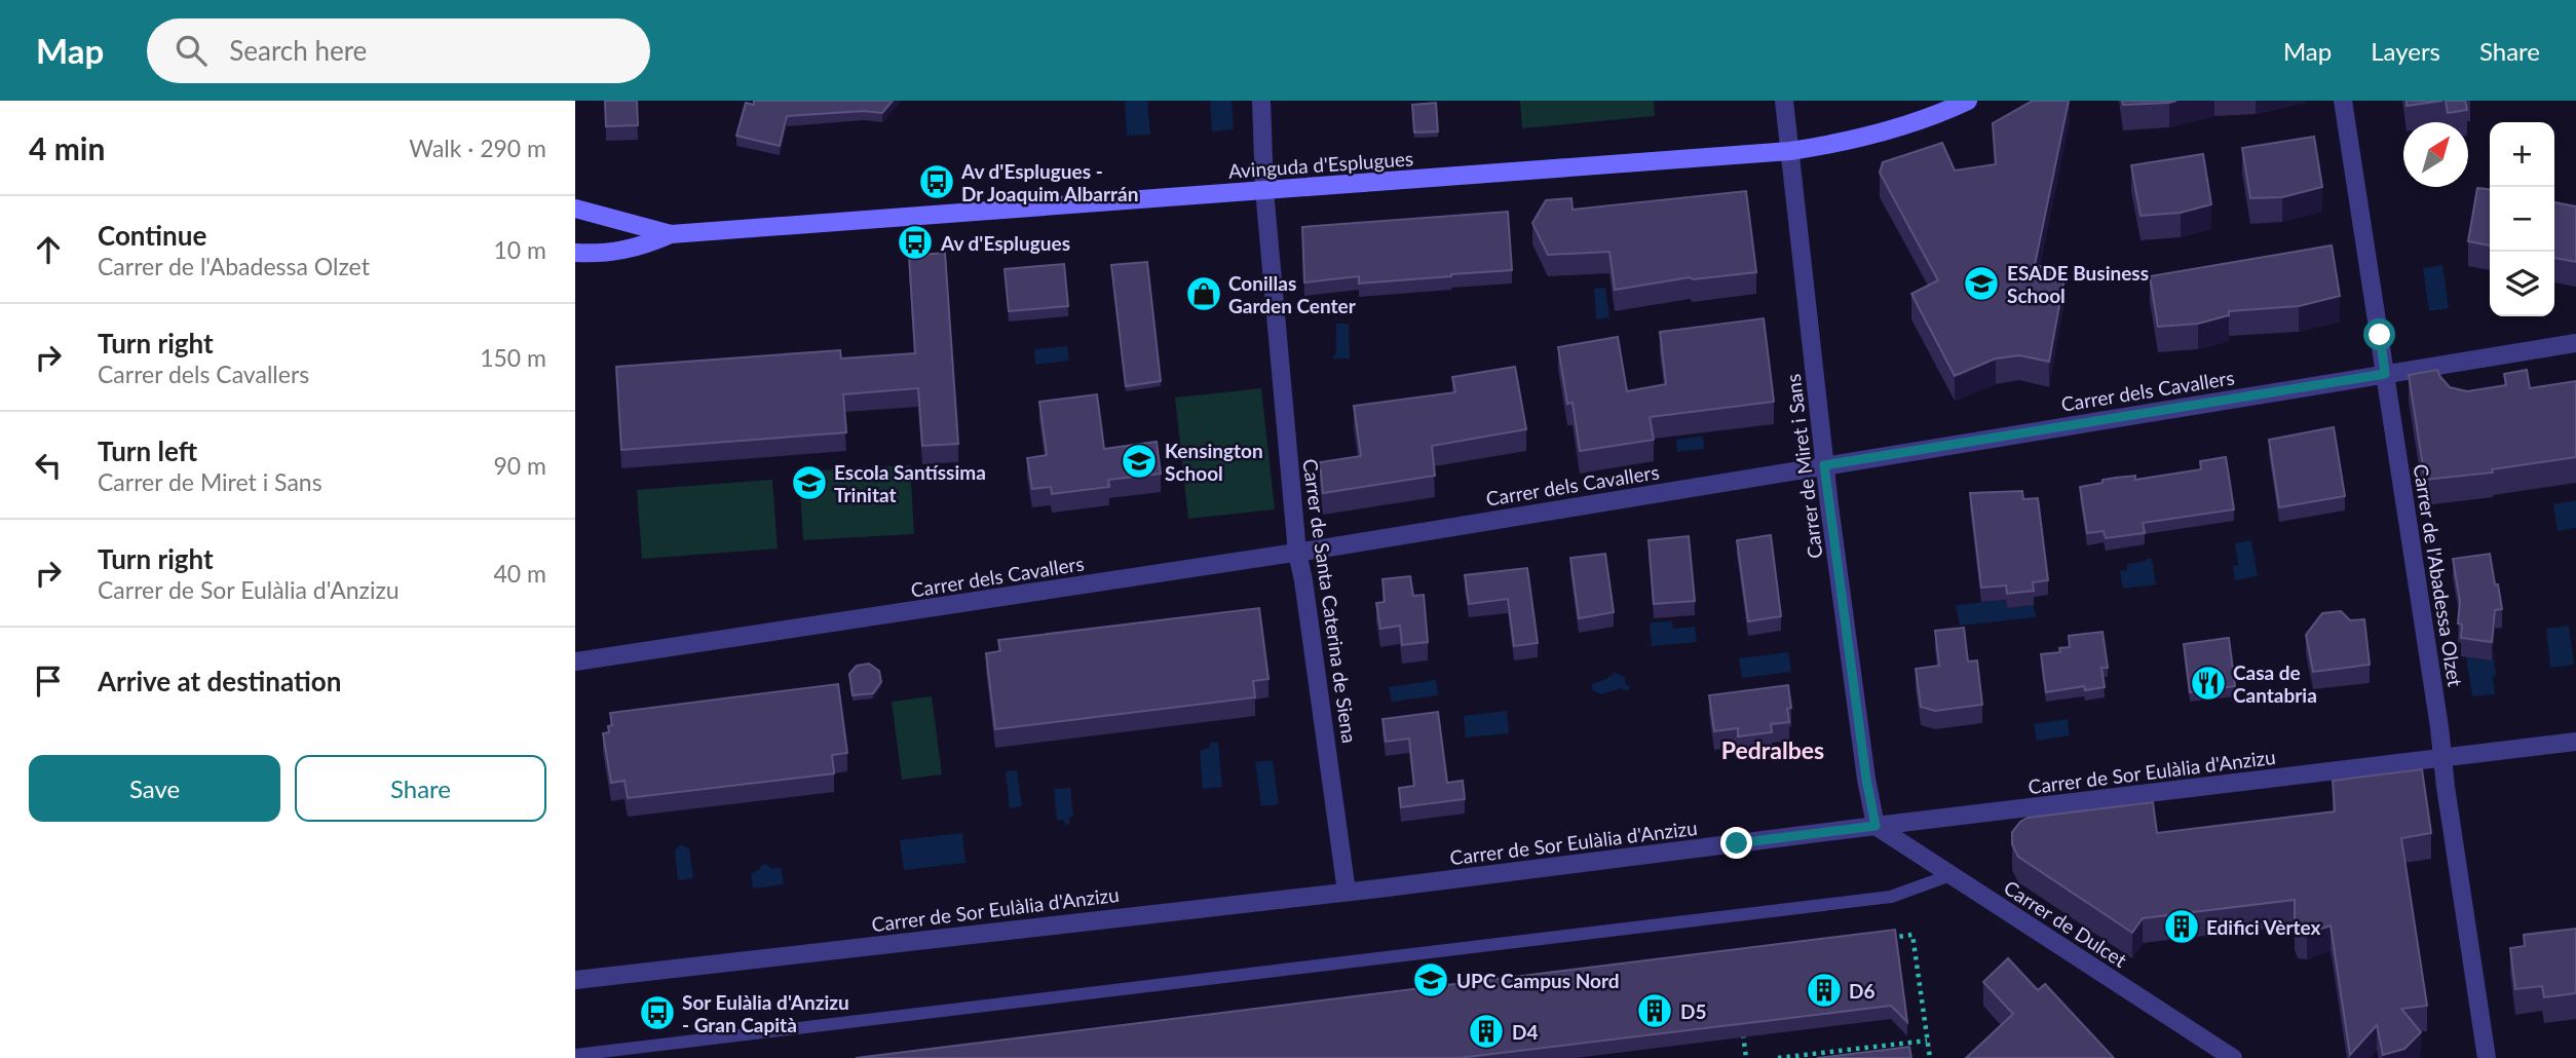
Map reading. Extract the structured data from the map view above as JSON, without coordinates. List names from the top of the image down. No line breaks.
{"streets":{"street":["Avinguda d'Esplugues","Carrer dels Cavallers","Carrer de Miret i Sans","Carrer de l'Abadessa Olzet","Carrer de Santa Caterina de Siena","Carrer de Sor Eulàlia d'Anzizu","Carrer de Dulcet"]},"crossings":[["Avinguda d'Esplugues","Carrer de Miret i Sans"],["Avinguda d'Esplugues","Carrer de Santa Caterina de Siena"],["Carrer dels Cavallers","Carrer de Miret i Sans"],["Carrer dels Cavallers","Carrer de l'Abadessa Olzet"],["Carrer dels Cavallers","Carrer de Santa Caterina de Siena"],["Carrer de Miret i Sans","Carrer de Sor Eulàlia d'Anzizu"],["Carrer de Miret i Sans","Carrer de Dulcet"],["Carrer de l'Abadessa Olzet","Carrer de Sor Eulàlia d'Anzizu"],["Carrer de Santa Caterina de Siena","Carrer de Sor Eulàlia d'Anzizu"],["Carrer de Sor Eulàlia d'Anzizu","Carrer de Dulcet"]],"districts":["Pedralbes"],"places":{"bus stop":["Av d'Esplugues - Dr Joaquim Albarrán","Av d'Esplugues","Sor Eulàlia d'Anzizu - Gran Capità"],"school or university":["ESADE Business School","Kensington School","Escola Santíssima Trinitat","UPC Campus Nord"],"shop":["Conillas Garden Center"],"restaurant":["Casa de Cantabria"],"building":["Edifici Vèrtex","D6","D5","D4"]},"north":"top right","page":{"header":"Map","search":"Search here","nav":["Map","Layers","Share"],"heading":["4 min","Walk · 290 m"],"map_buttons":["+","−"],"list":[["Continue","Carrer de l'Abadessa Olzet","10 m"],["Turn right","Carrer dels Cavallers","150 m"],["Turn left","Carrer de Miret i Sans","90 m"],["Turn right","Carrer de Sor Eulàlia d'Anzizu","40 m"],"Arrive at destination"],"buttons":["Save","Share"]}}
